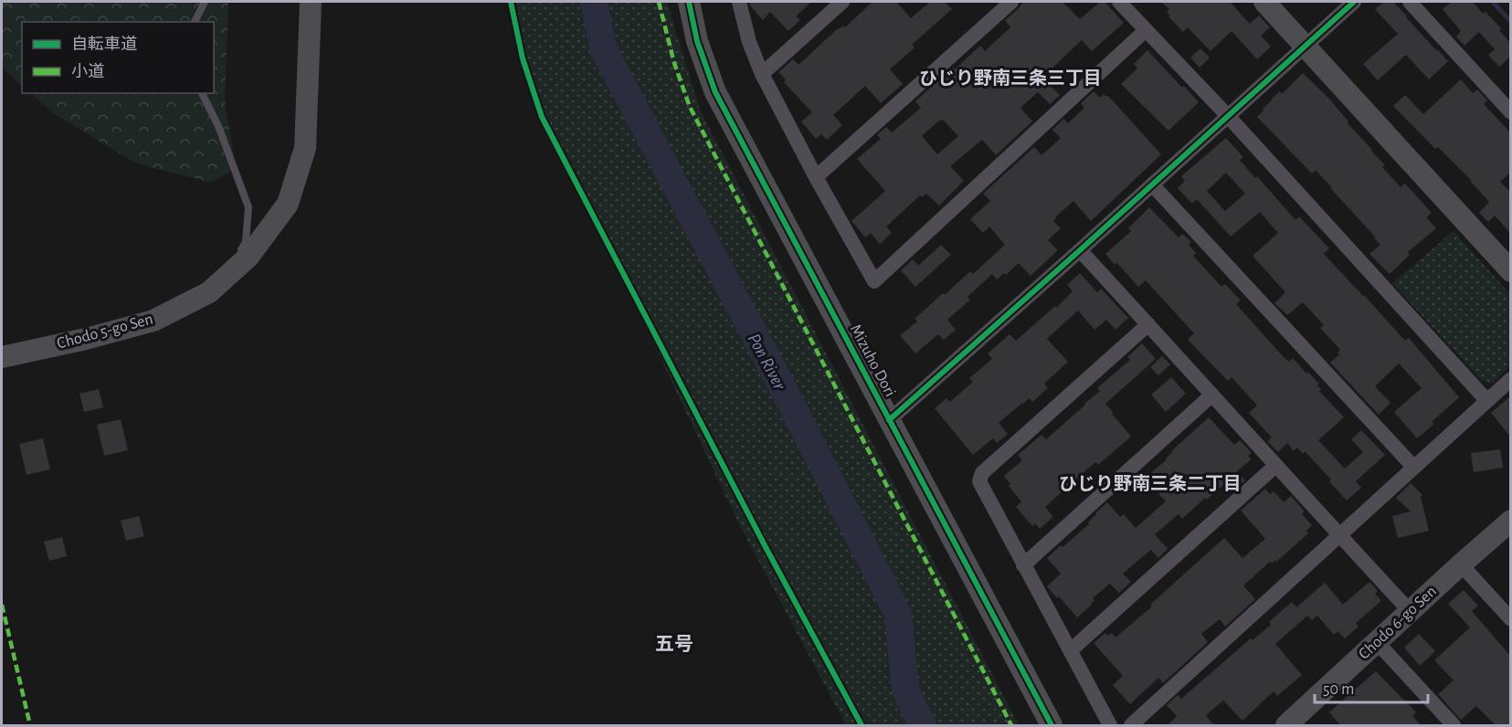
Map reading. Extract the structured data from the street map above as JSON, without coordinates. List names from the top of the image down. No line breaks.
{"streets":{"street":["Chodo 5-go Sen","Mizuho Dori","Chodo 6-go Sen"]},"districts":["ひじり野南三条三丁目","ひじり野南三条二丁目","五号"],"water":["Pon River"],"legend":["自転車道","小道"],"scale_bar":"50 m"}
